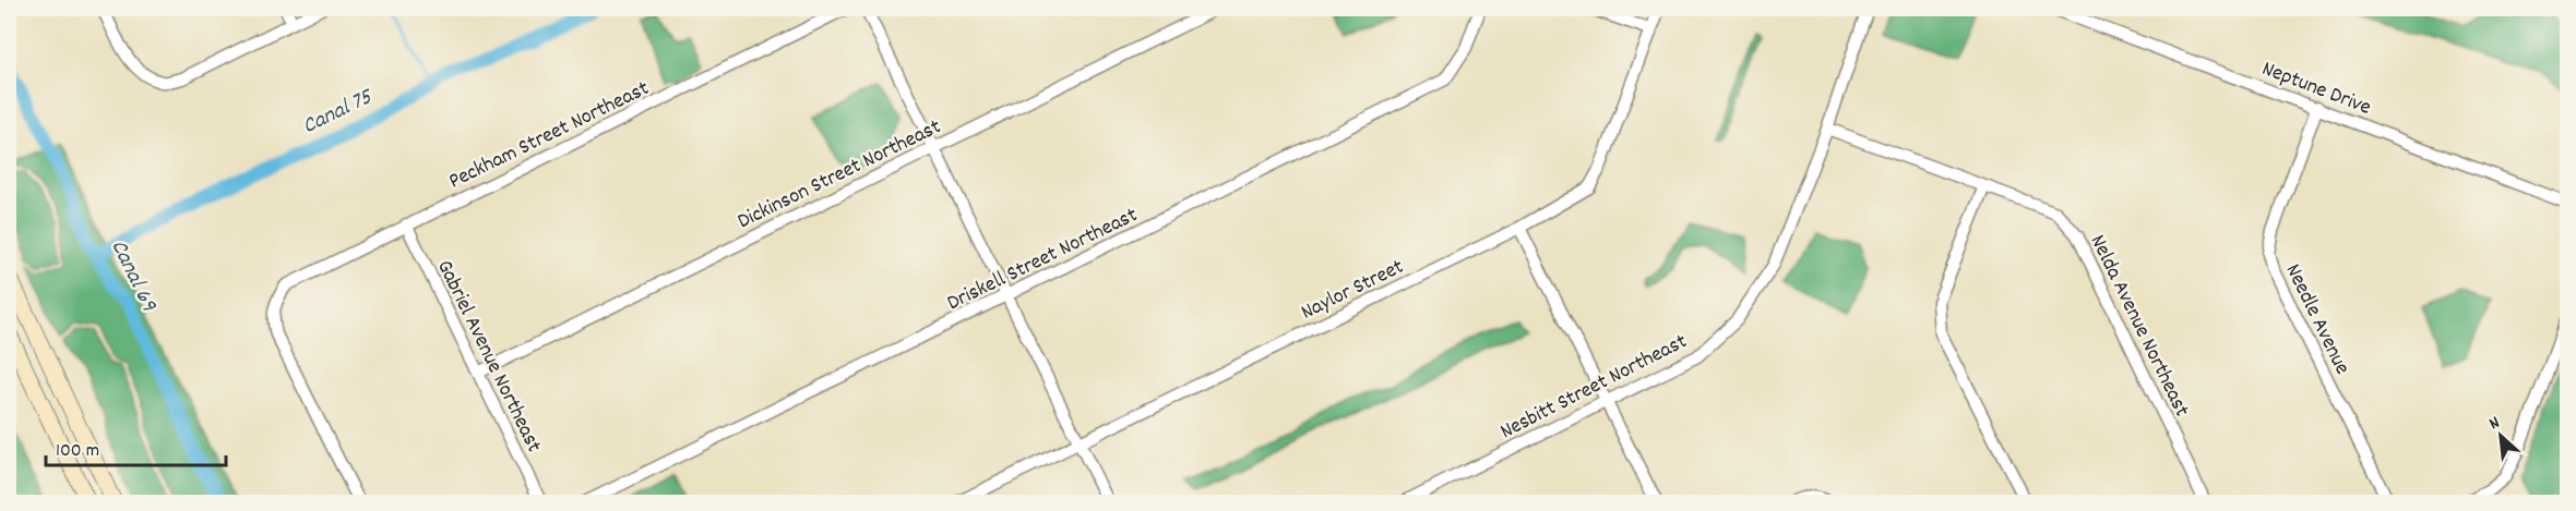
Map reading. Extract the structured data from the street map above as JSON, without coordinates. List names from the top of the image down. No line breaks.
{"streets":{"street":["Neptune Drive","Peckham Street Northeast","Dickinson Street Northeast","Driskell Street Northeast","Naylor Street","Needle Avenue","Nelda Avenue Northeast","Gabriel Avenue Northeast","Nesbitt Street Northeast"]},"crossings":[["Neptune Drive","Needle Avenue"],["Peckham Street Northeast","Gabriel Avenue Northeast"],["Dickinson Street Northeast","Gabriel Avenue Northeast"],["Nelda Avenue Northeast","Nesbitt Street Northeast"]],"water":["Canal 75","Canal 69"],"scale_bar":"100 m","north":"top left"}
